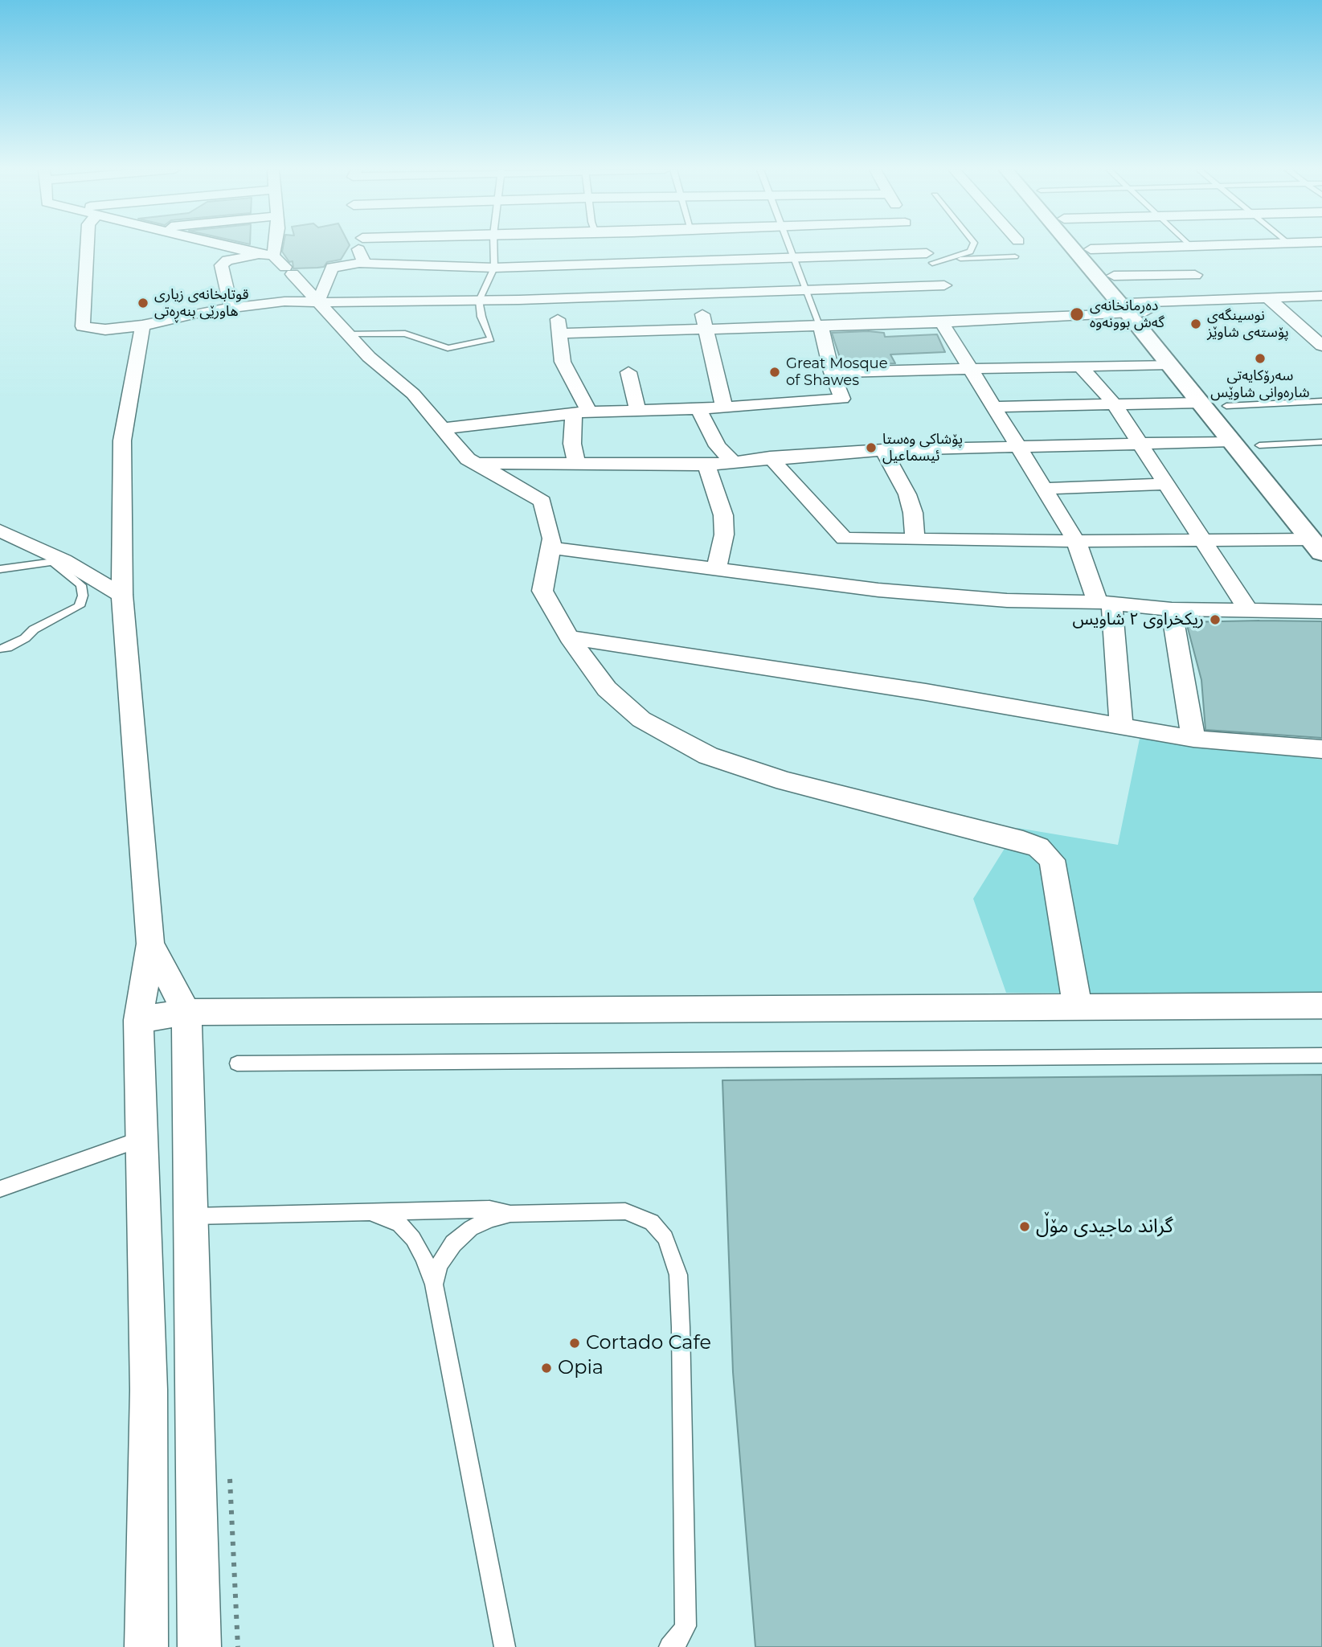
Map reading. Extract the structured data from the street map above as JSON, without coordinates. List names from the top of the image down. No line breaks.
{"places":["قوتابخانەی زیاری هاورێی بنەڕەتی","دەرمانخانەی گەش بوونەوە","نوسینگەی پۆستەی شاوێز","سەرۆکایەتی شارەوانی شاوێس","Great Mosque of Shawes","پۆشاکی وەستا ئیسماعیل","ريكخراوى ۲ شاويس","گراند ماجیدی مۆڵ","Cortado Cafe","Opia"]}
